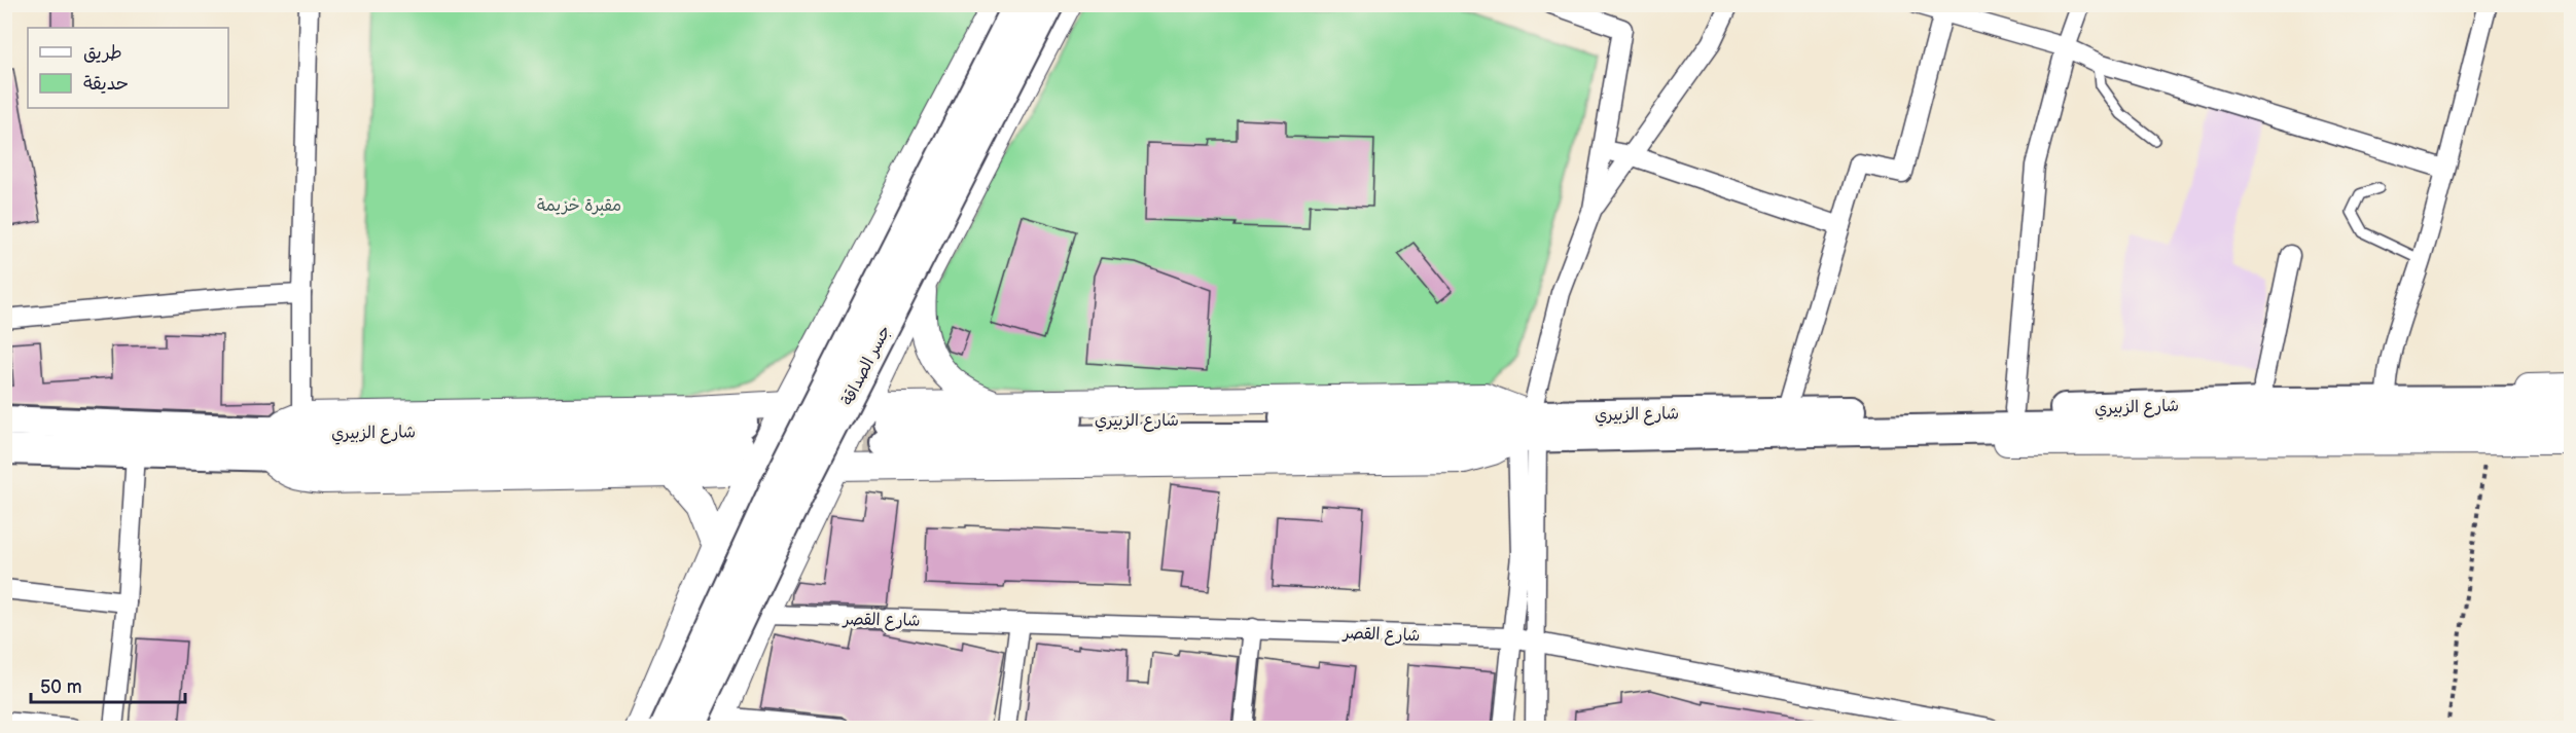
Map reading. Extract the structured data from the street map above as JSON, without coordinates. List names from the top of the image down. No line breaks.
{"streets":{"main road":["جسر الصداقة","شارع الزبيري"],"street":["شارع القصر"]},"parks":["مقبرة خزيمة"],"legend":["طريق","حديقة"],"scale_bar":"50 m"}
